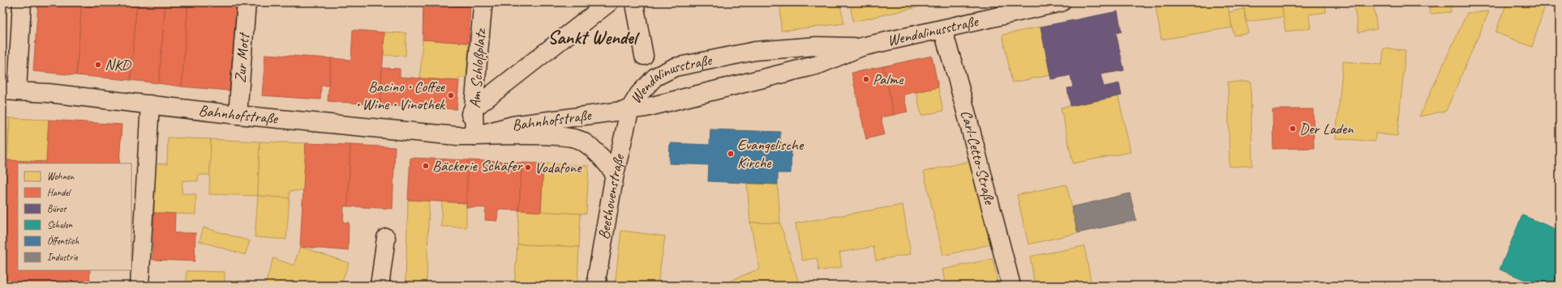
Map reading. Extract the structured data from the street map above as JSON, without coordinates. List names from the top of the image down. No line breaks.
{"streets":{"street":["Wendalinusstraße","Zur Mott","Am Schloßplatz","Bahnhofstraße","Carl-Cetto-Straße","Beethovenstraße"]},"crossings":[["Wendalinusstraße","Bahnhofstraße"],["Wendalinusstraße","Carl-Cetto-Straße"],["Wendalinusstraße","Beethovenstraße"],["Zur Mott","Bahnhofstraße"],["Am Schloßplatz","Bahnhofstraße"],["Bahnhofstraße","Beethovenstraße"]],"districts":["Sankt Wendel"],"places":["NKD","Palme","Bacino • Coffee • Wine • Vinothek","Der Laden","Evangelische Kirche","Bäckerie Schäfer","Vodafone"],"legend":["Wohnen","Handel","Büros","Schulen","Öffentlich","Industrie"]}
